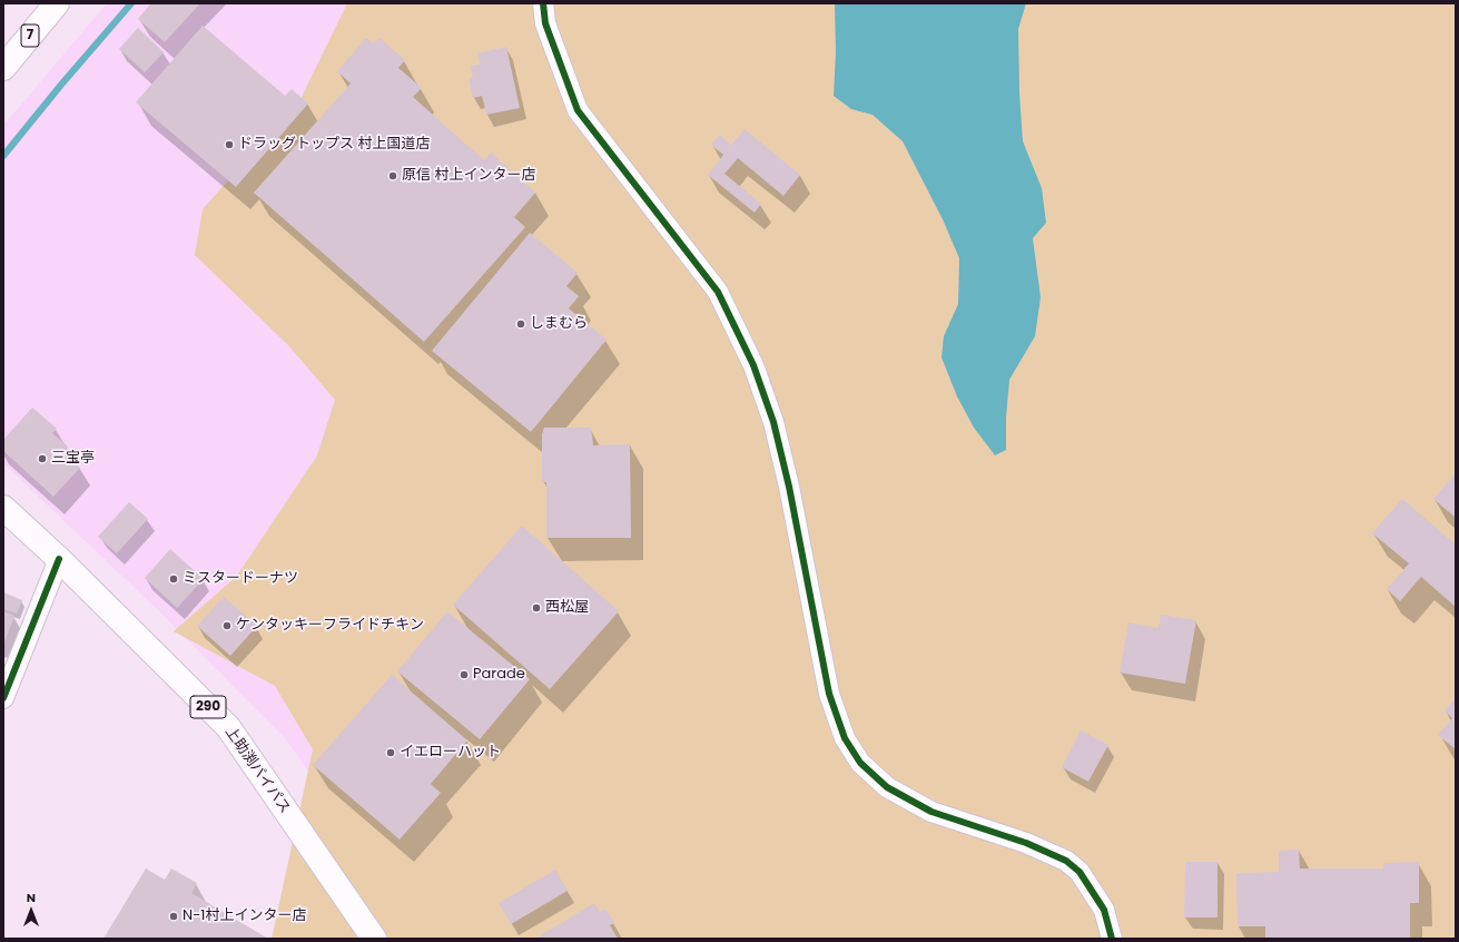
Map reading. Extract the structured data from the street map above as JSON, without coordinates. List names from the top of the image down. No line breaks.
{"streets":{"highway":["7","290","上助渕バイパス"]},"places":["ドラッグトップス 村上国道店","原信 村上インター店","しまむら","三宝亭","ミスタードーナツ","西松屋","ケンタッキーフライドチキン","Parade","イエローハット","N-1村上インター店"],"north":"top"}
